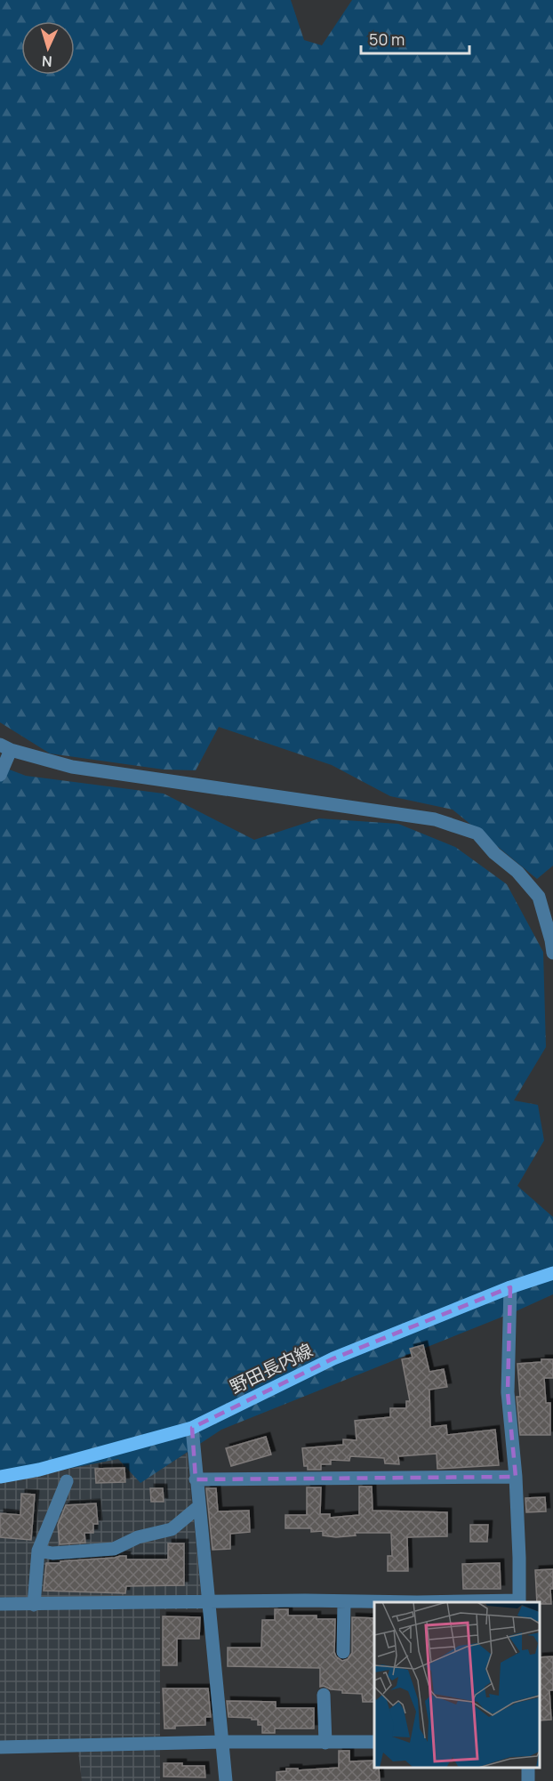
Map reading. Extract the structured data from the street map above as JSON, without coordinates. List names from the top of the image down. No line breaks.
{"streets":{"main road":["野田長内線"]},"scale_bar":"50 m","north":"bottom"}
